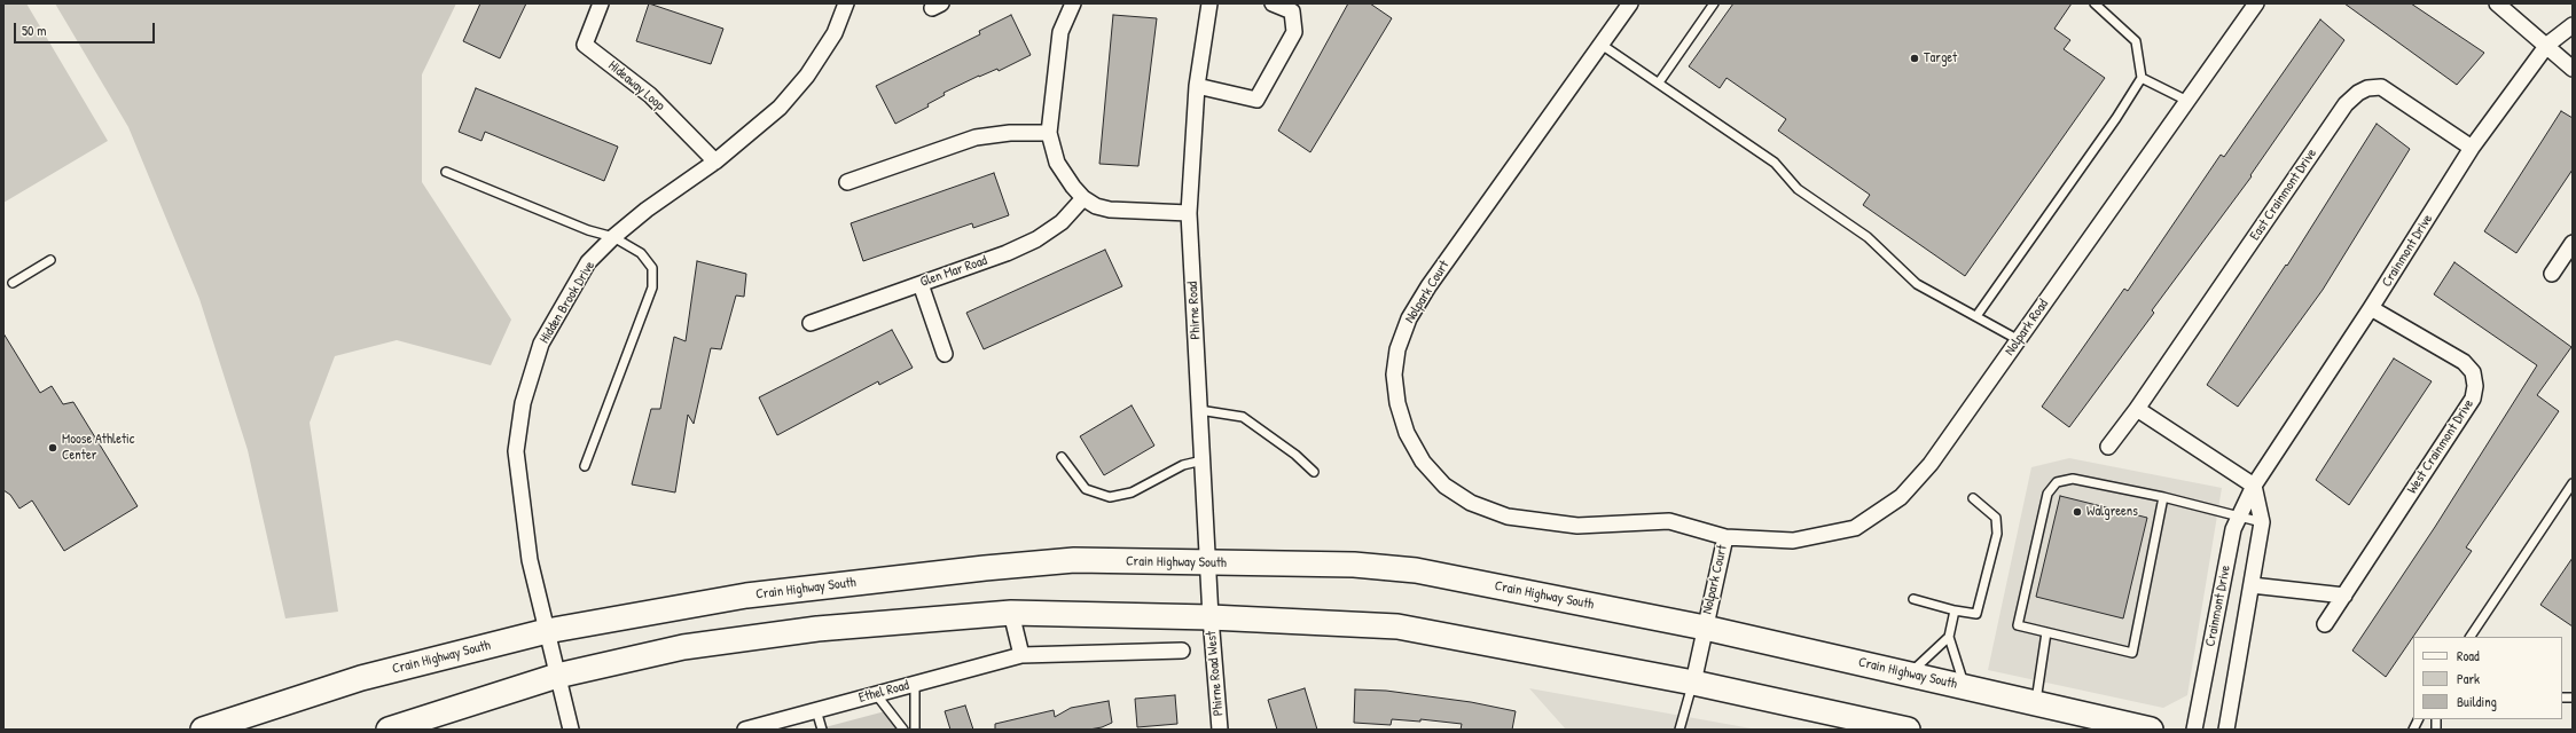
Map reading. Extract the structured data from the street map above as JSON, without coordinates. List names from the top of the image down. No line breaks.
{"streets":{"main road":["Crain Highway South"],"street":["Hideaway Loop","East Crainmont Drive","Crainmont Drive","Glen Mar Road","Nolpark Court","Hidden Brook Drive","Phirne Road","Nolpark Road","West Crainmont Drive","Phirne Road West","Ethel Road"]},"crossings":[["Hideaway Loop","Hidden Brook Drive"],["East Crainmont Drive","Crainmont Drive"],["Crainmont Drive","West Crainmont Drive"],["Nolpark Court","Nolpark Road"],["Nolpark Court","Crain Highway South"],["Hidden Brook Drive","Crain Highway South"],["Phirne Road","Crain Highway South"],["Phirne Road","Phirne Road West"]],"places":["Target","Moose Athletic Center","Walgreens"],"legend":["Road","Park","Building"],"scale_bar":"50 m"}
